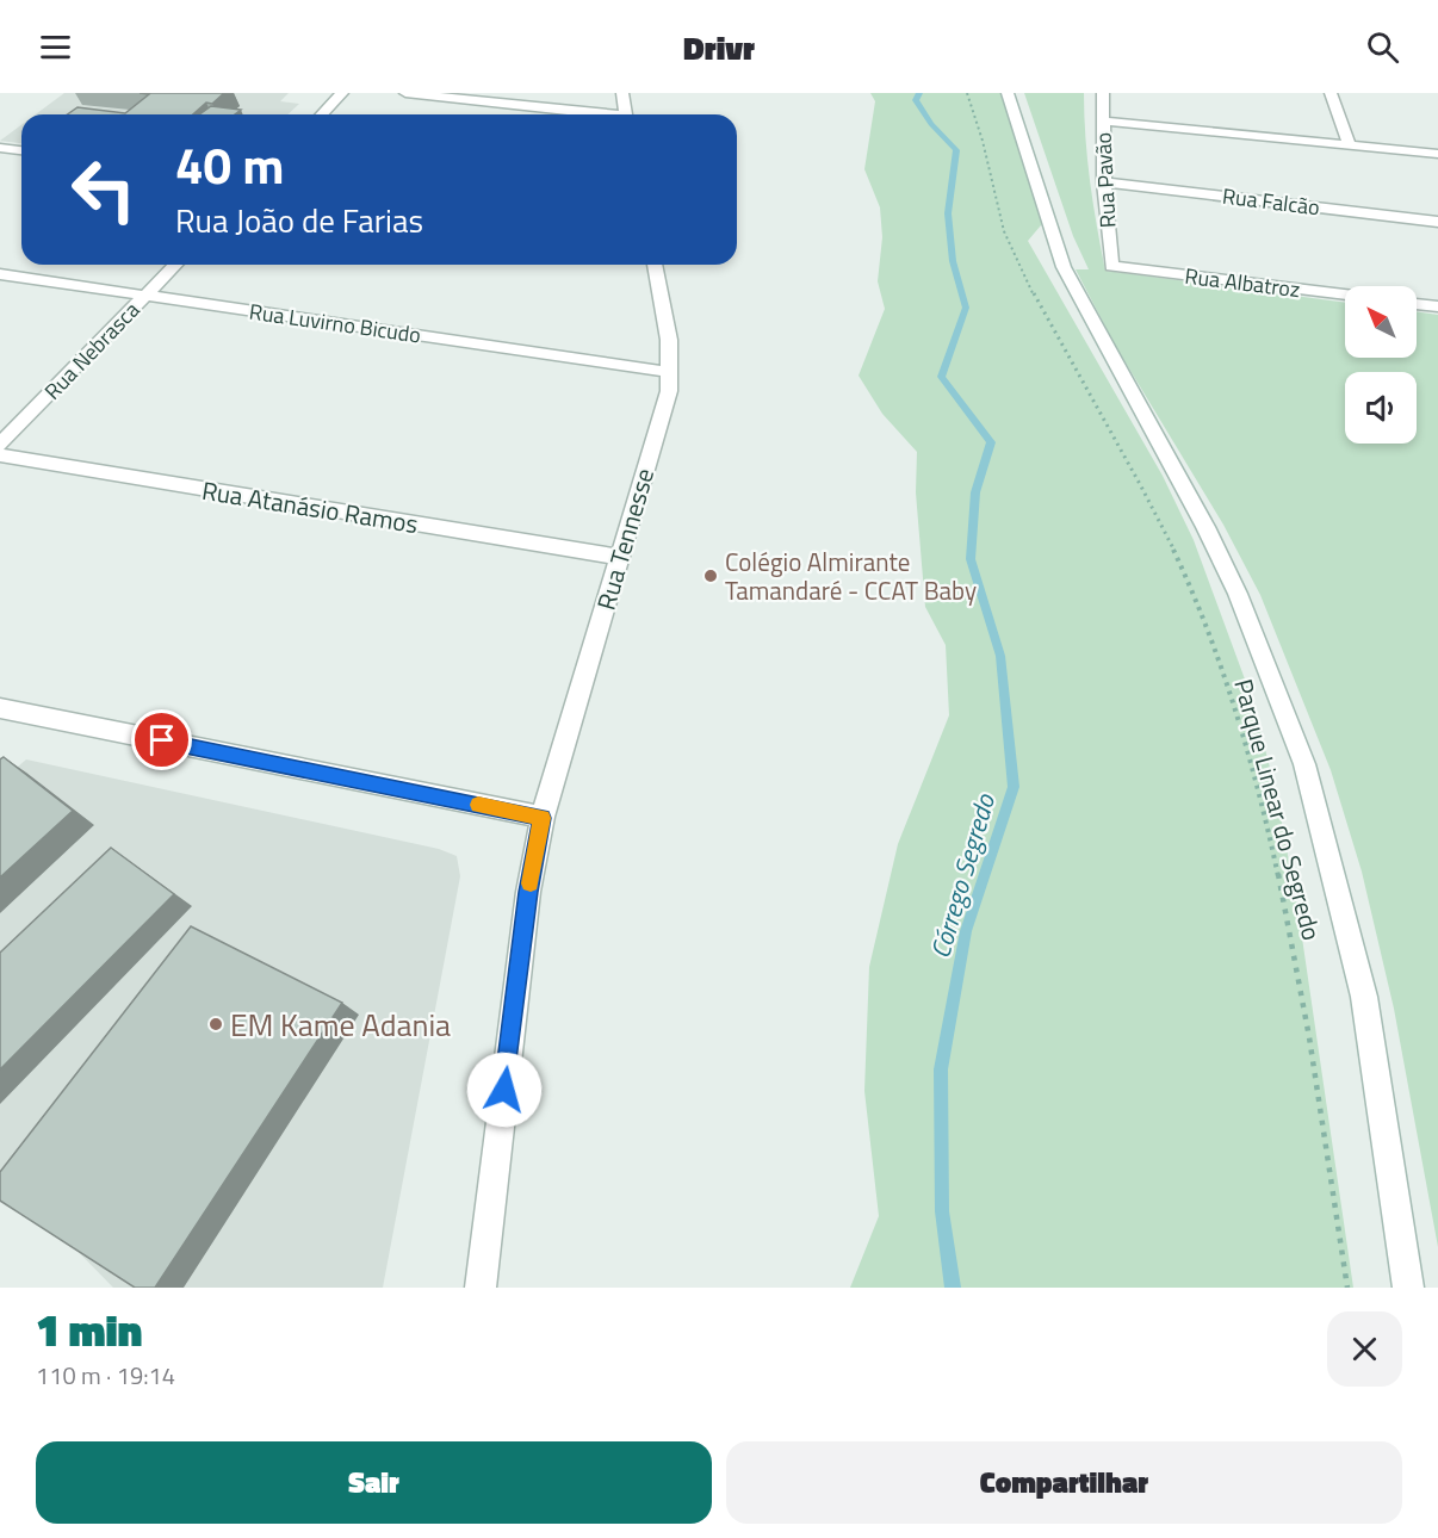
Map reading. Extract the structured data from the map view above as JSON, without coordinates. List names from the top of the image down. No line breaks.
{"streets":{"street":["Rua Pavão","Rua Falcão","Rua Albatroz","Rua Luvirno Bicudo","Rua Nebrasca","Rua Atanásio Ramos","Rua Tennesse"],"path":["Parque Linear do Segredo"]},"crossings":[["Rua Pavão","Rua Falcão"],["Rua Pavão","Rua Albatroz"],["Rua Luvirno Bicudo","Rua Nebrasca"],["Rua Luvirno Bicudo","Rua Tennesse"],["Rua Atanásio Ramos","Rua Tennesse"]],"water":["Córrego Segredo"],"places":["Colégio Almirante Tamandaré - CCAT Baby","EM Kame Adania"],"north":"top left","page":{"header":"Drivr","turn":["40 m","Rua João de Farias"],"heading":["1 min","110 m · 19:14"],"buttons":["Sair","Compartilhar"]}}
